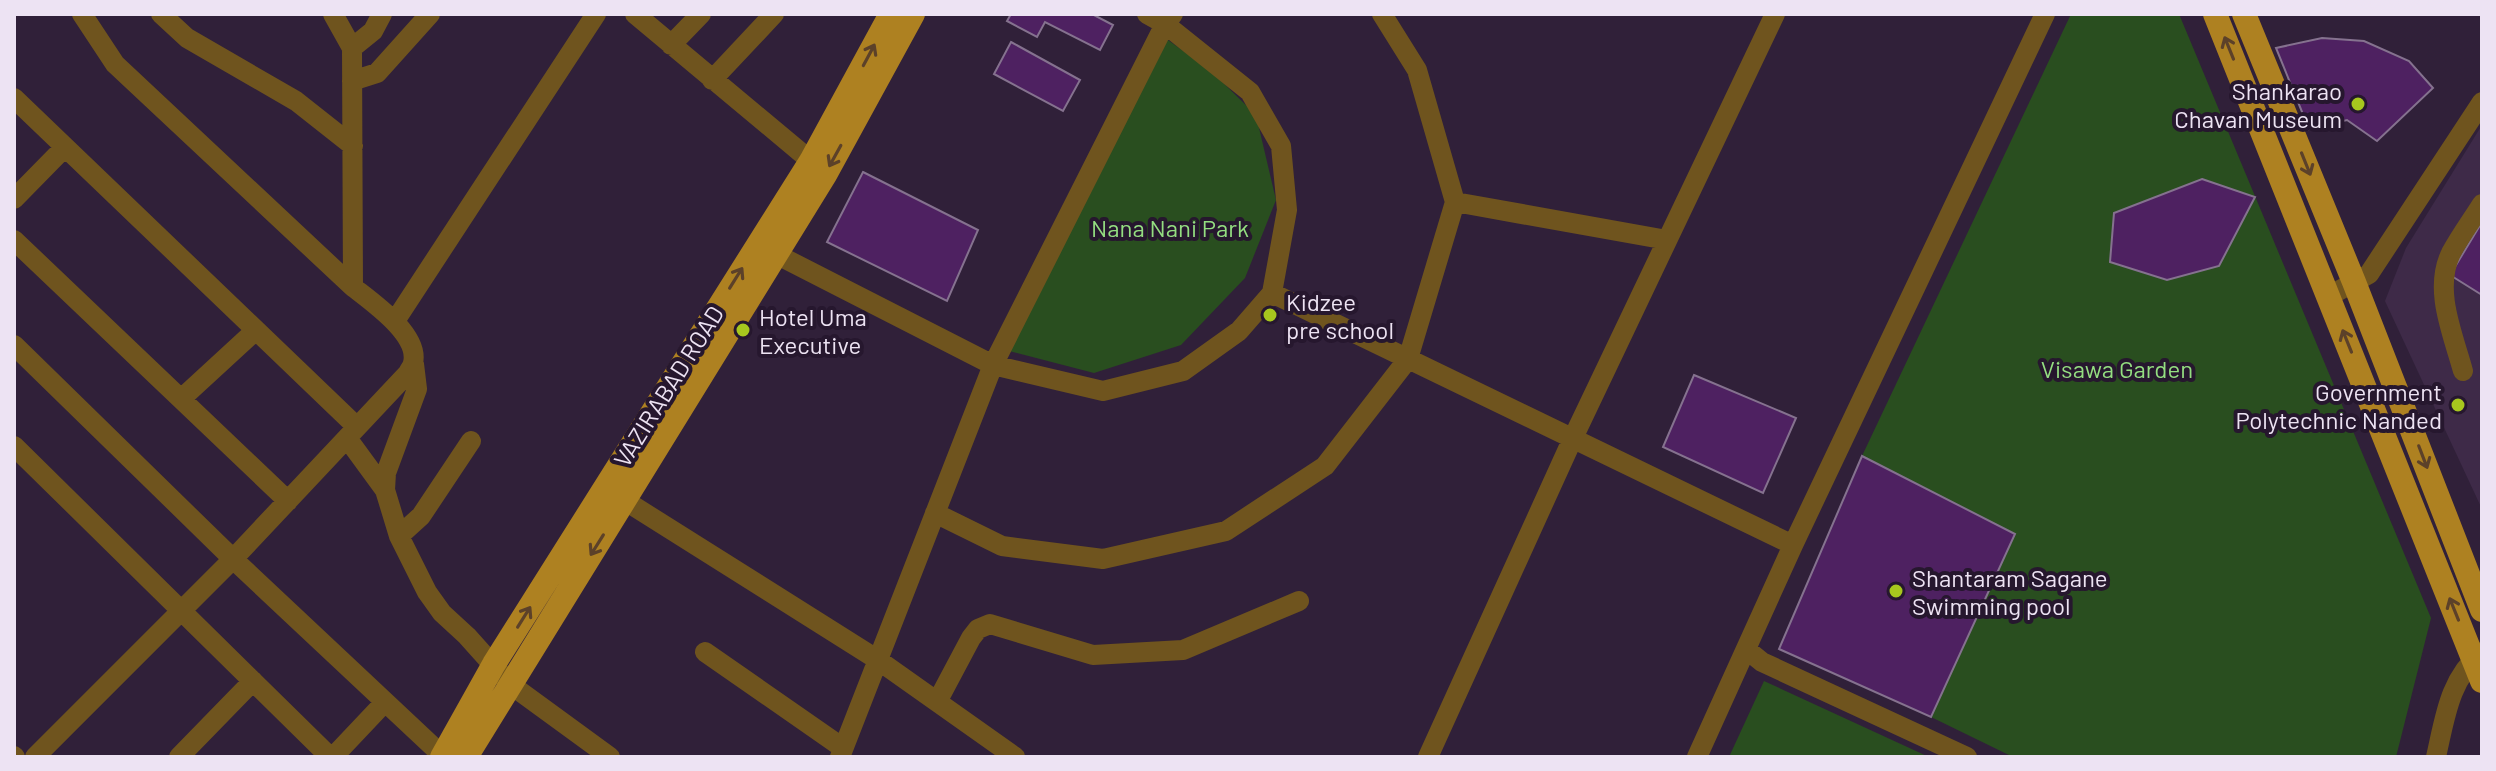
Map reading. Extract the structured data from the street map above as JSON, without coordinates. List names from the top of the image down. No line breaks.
{"streets":{"main road":["VAZIRABAD ROAD"]},"parks":["Nana Nani Park","Visawa Garden"],"places":["Shankarao Chavan Museum","Kidzee pre school","Hotel Uma Executive","Government Polytechnic Nanded","Shantaram Sagane Swimming pool"]}
